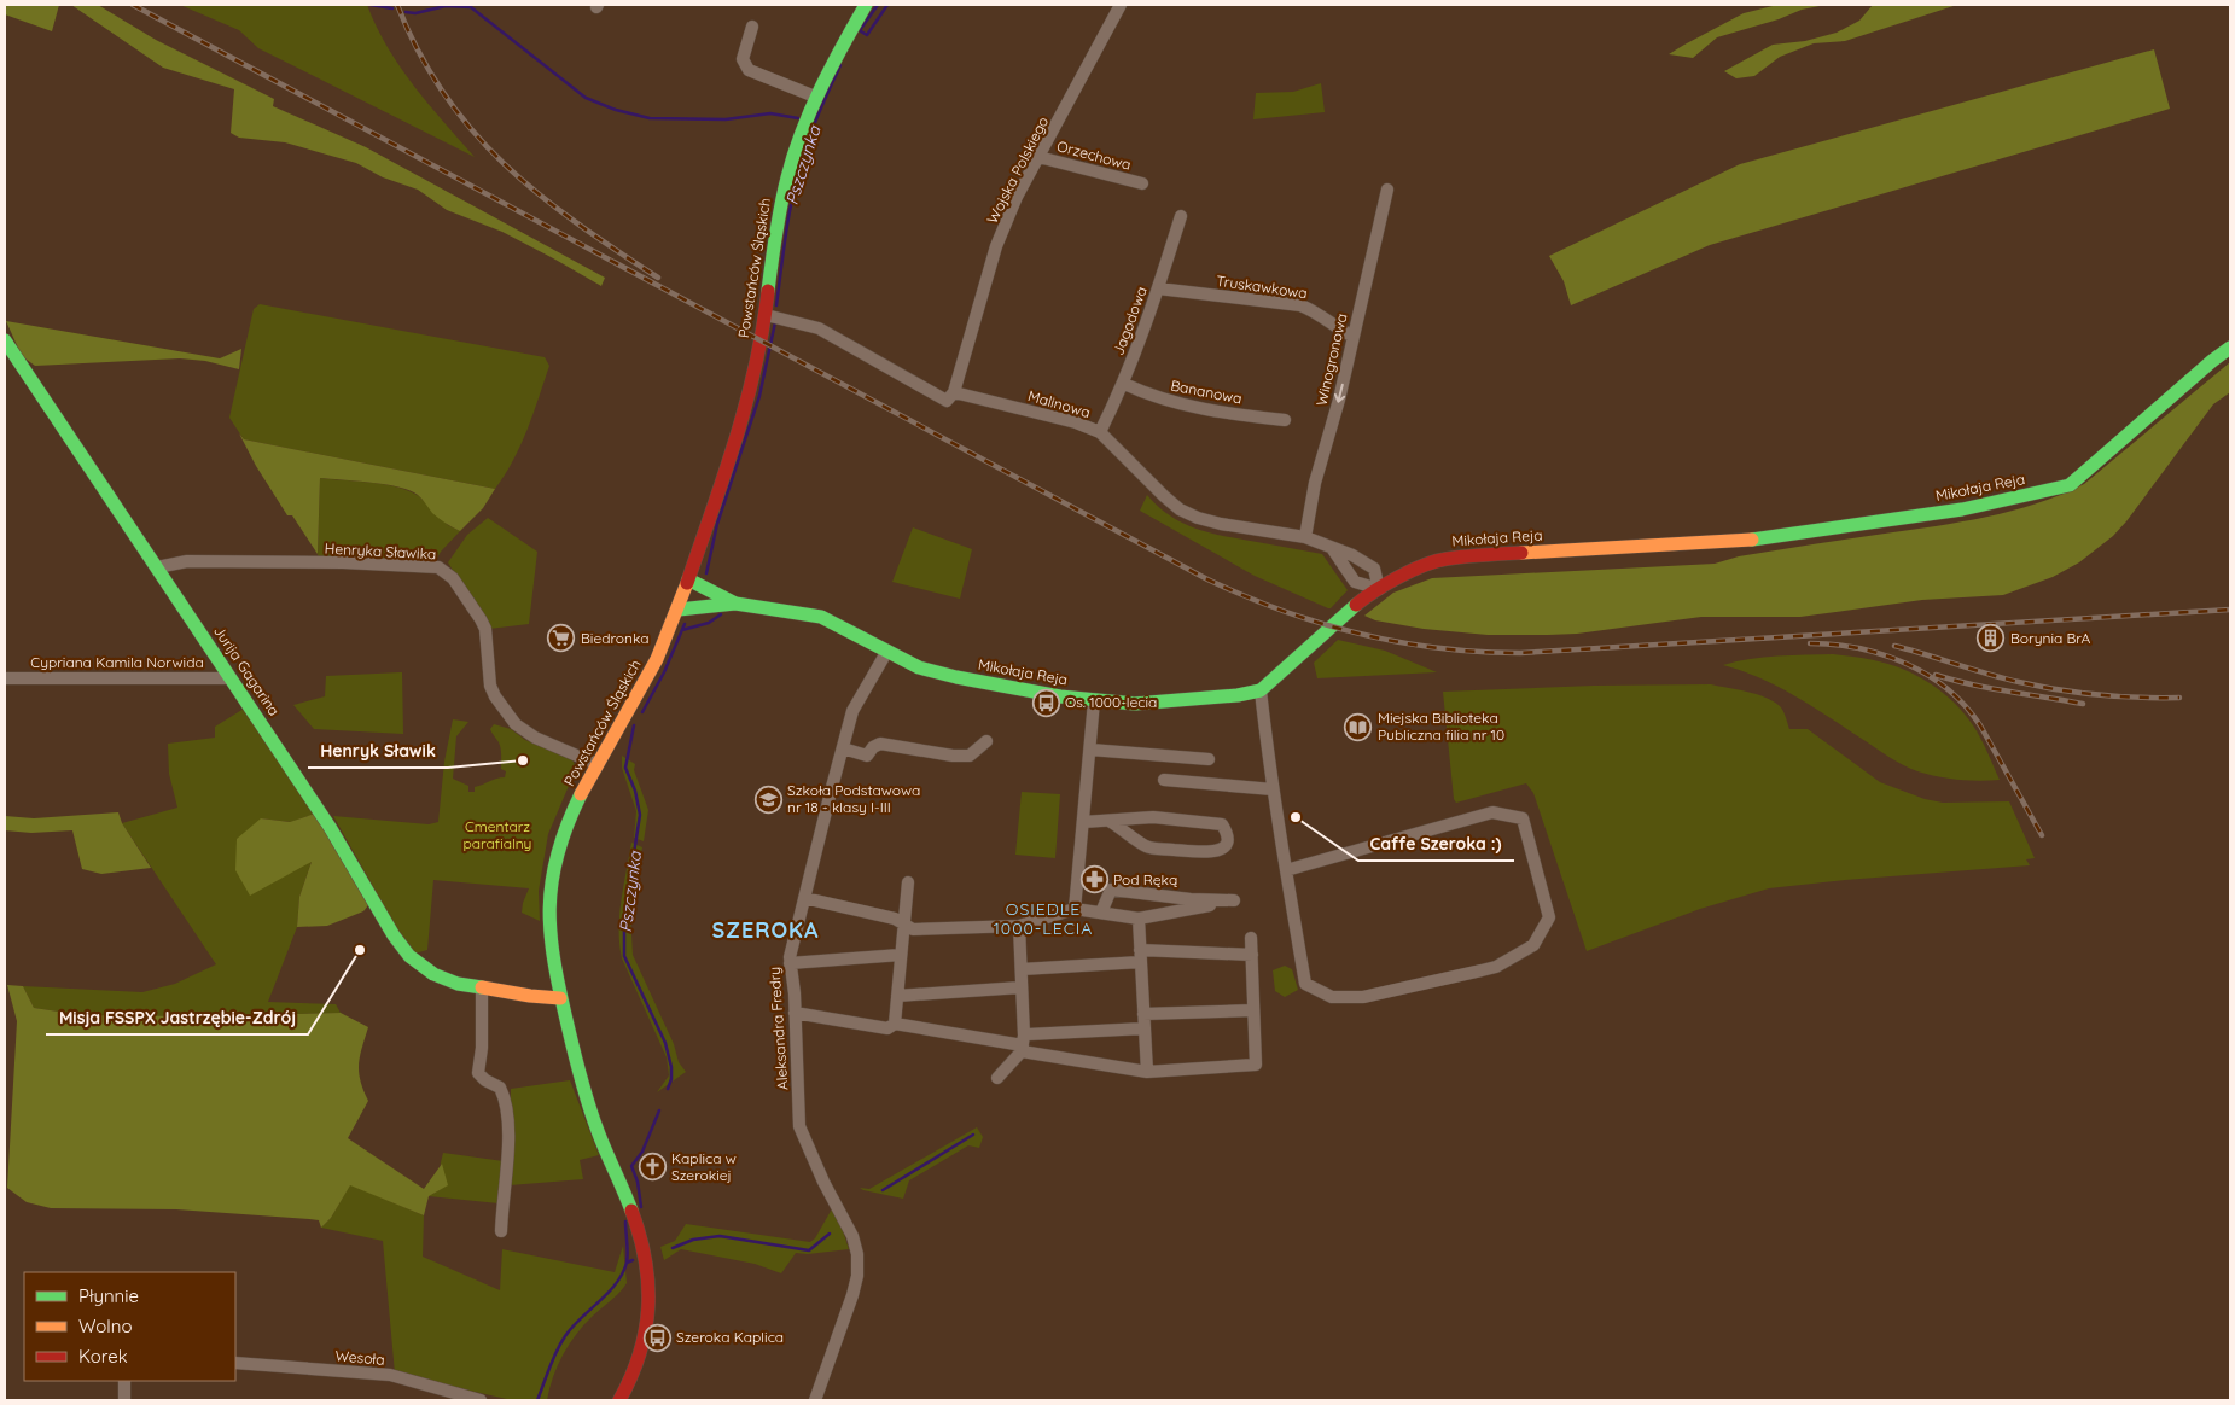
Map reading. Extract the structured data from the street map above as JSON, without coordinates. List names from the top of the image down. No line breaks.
{"streets":{"street":["Orzechowa","Wojska Polskiego","Powstańców Śląskich","Truskawkowa","Jagodowa","Winogronowa","Bananowa","Malinowa","Mikołaja Reja","Henryka Sławika","Cypriana Kamila Norwida","Jurija Gagarina","Aleksandra Fredry","Wesoła"]},"crossings":[["Orzechowa","Wojska Polskiego"],["Wojska Polskiego","Malinowa"],["Powstańców Śląskich","Malinowa"],["Powstańców Śląskich","Mikołaja Reja"],["Powstańców Śląskich","Henryka Sławika"],["Powstańców Śląskich","Jurija Gagarina"],["Truskawkowa","Jagodowa"],["Truskawkowa","Winogronowa"],["Jagodowa","Bananowa"],["Jagodowa","Malinowa"],["Winogronowa","Malinowa"],["Mikołaja Reja","Aleksandra Fredry"],["Henryka Sławika","Jurija Gagarina"],["Cypriana Kamila Norwida","Jurija Gagarina"]],"one_way":["Winogronowa"],"districts":["OSIEDLE 1000-LECIA","SZEROKA"],"water":["Pszczynka"],"parks":["Cmentarz parafialny"],"places":{"supermarket":["Biedronka"],"building":["Borynia BrA"],"bus stop":["Os. 1000-lecia","Szeroka Kaplica"],"library":["Miejska Biblioteka Publiczna filia nr 10"],"other":["Henryk Sławik","Caffe Szeroka :)","Misja FSSPX Jastrzębie-Zdrój"],"school or university":["Szkoła Podstawowa nr 18 - klasy I-III"],"pharmacy":["Pod Ręką"],"church":["Kaplica w Szerokiej"]},"legend":["Płynnie","Wolno","Korek"]}
